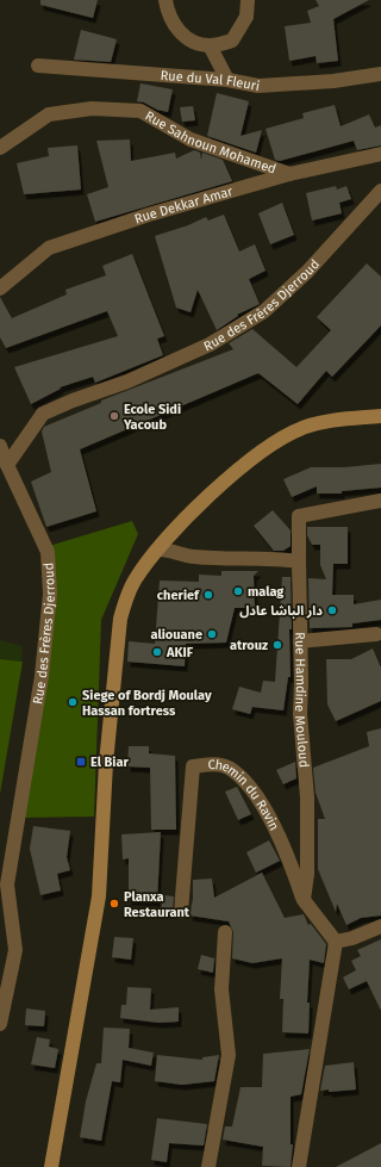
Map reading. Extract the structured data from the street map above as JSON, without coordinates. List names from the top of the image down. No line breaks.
{"streets":{"street":["Rue du Val Fleuri","Rue Sahnoun Mohamed","Rue Dekkar Amar","Rue des Frères Djerroud","Rue Hamdine Mouloud","Chemin du Ravin"]},"crossings":[["Rue Sahnoun Mohamed","Rue Dekkar Amar"],["Rue Hamdine Mouloud","Chemin du Ravin"]],"places":{"other":["Ecole Sidi Yacoub","malag","cherief","دار الباشا عادل","aliouane","atrouz","AKIF","Siege of Bordj Moulay Hassan fortress","Planxa Restaurant"],"transit":["El Biar"]}}
